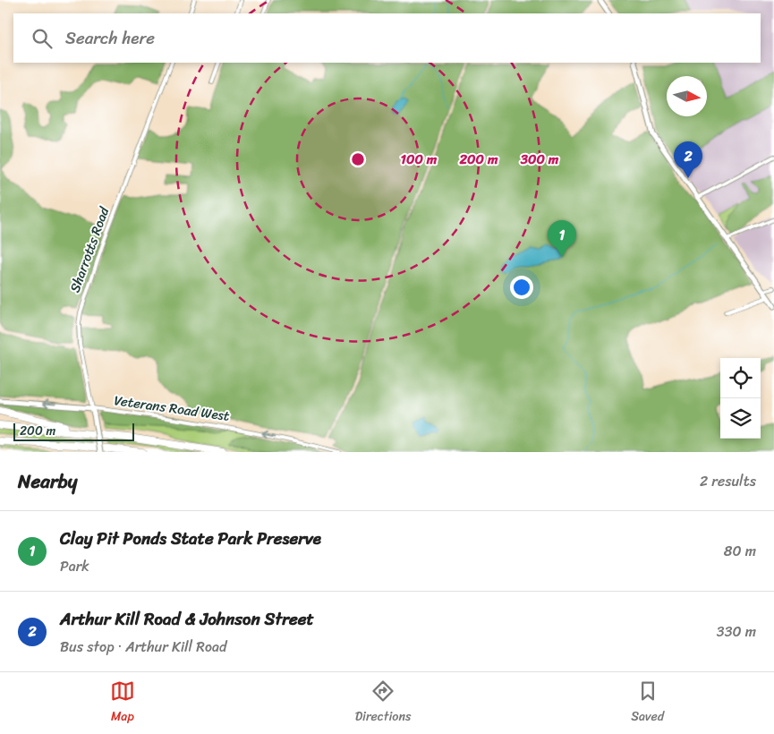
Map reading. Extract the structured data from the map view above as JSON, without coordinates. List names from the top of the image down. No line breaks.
{"streets":{"street":["Sharrotts Road","Veterans Road West"]},"crossings":[["Sharrotts Road","Veterans Road West"]],"one_way":["Veterans Road West"],"scale_bar":"200 m","north":"right","page":{"search":"Search here","pins":["2","1"],"scale":"200 m","heading":["Nearby","2 results"],"list":[{"mark":"1","name":"Clay Pit Ponds State Park Preserve","note":"Park","value":"80 m"},{"mark":"2","name":"Arthur Kill Road & Johnson Street","note":"Bus stop · Arthur Kill Road","value":"330 m"}],"nav":["Map","Directions","Saved"]},"rings":["100 m","200 m","300 m"]}
